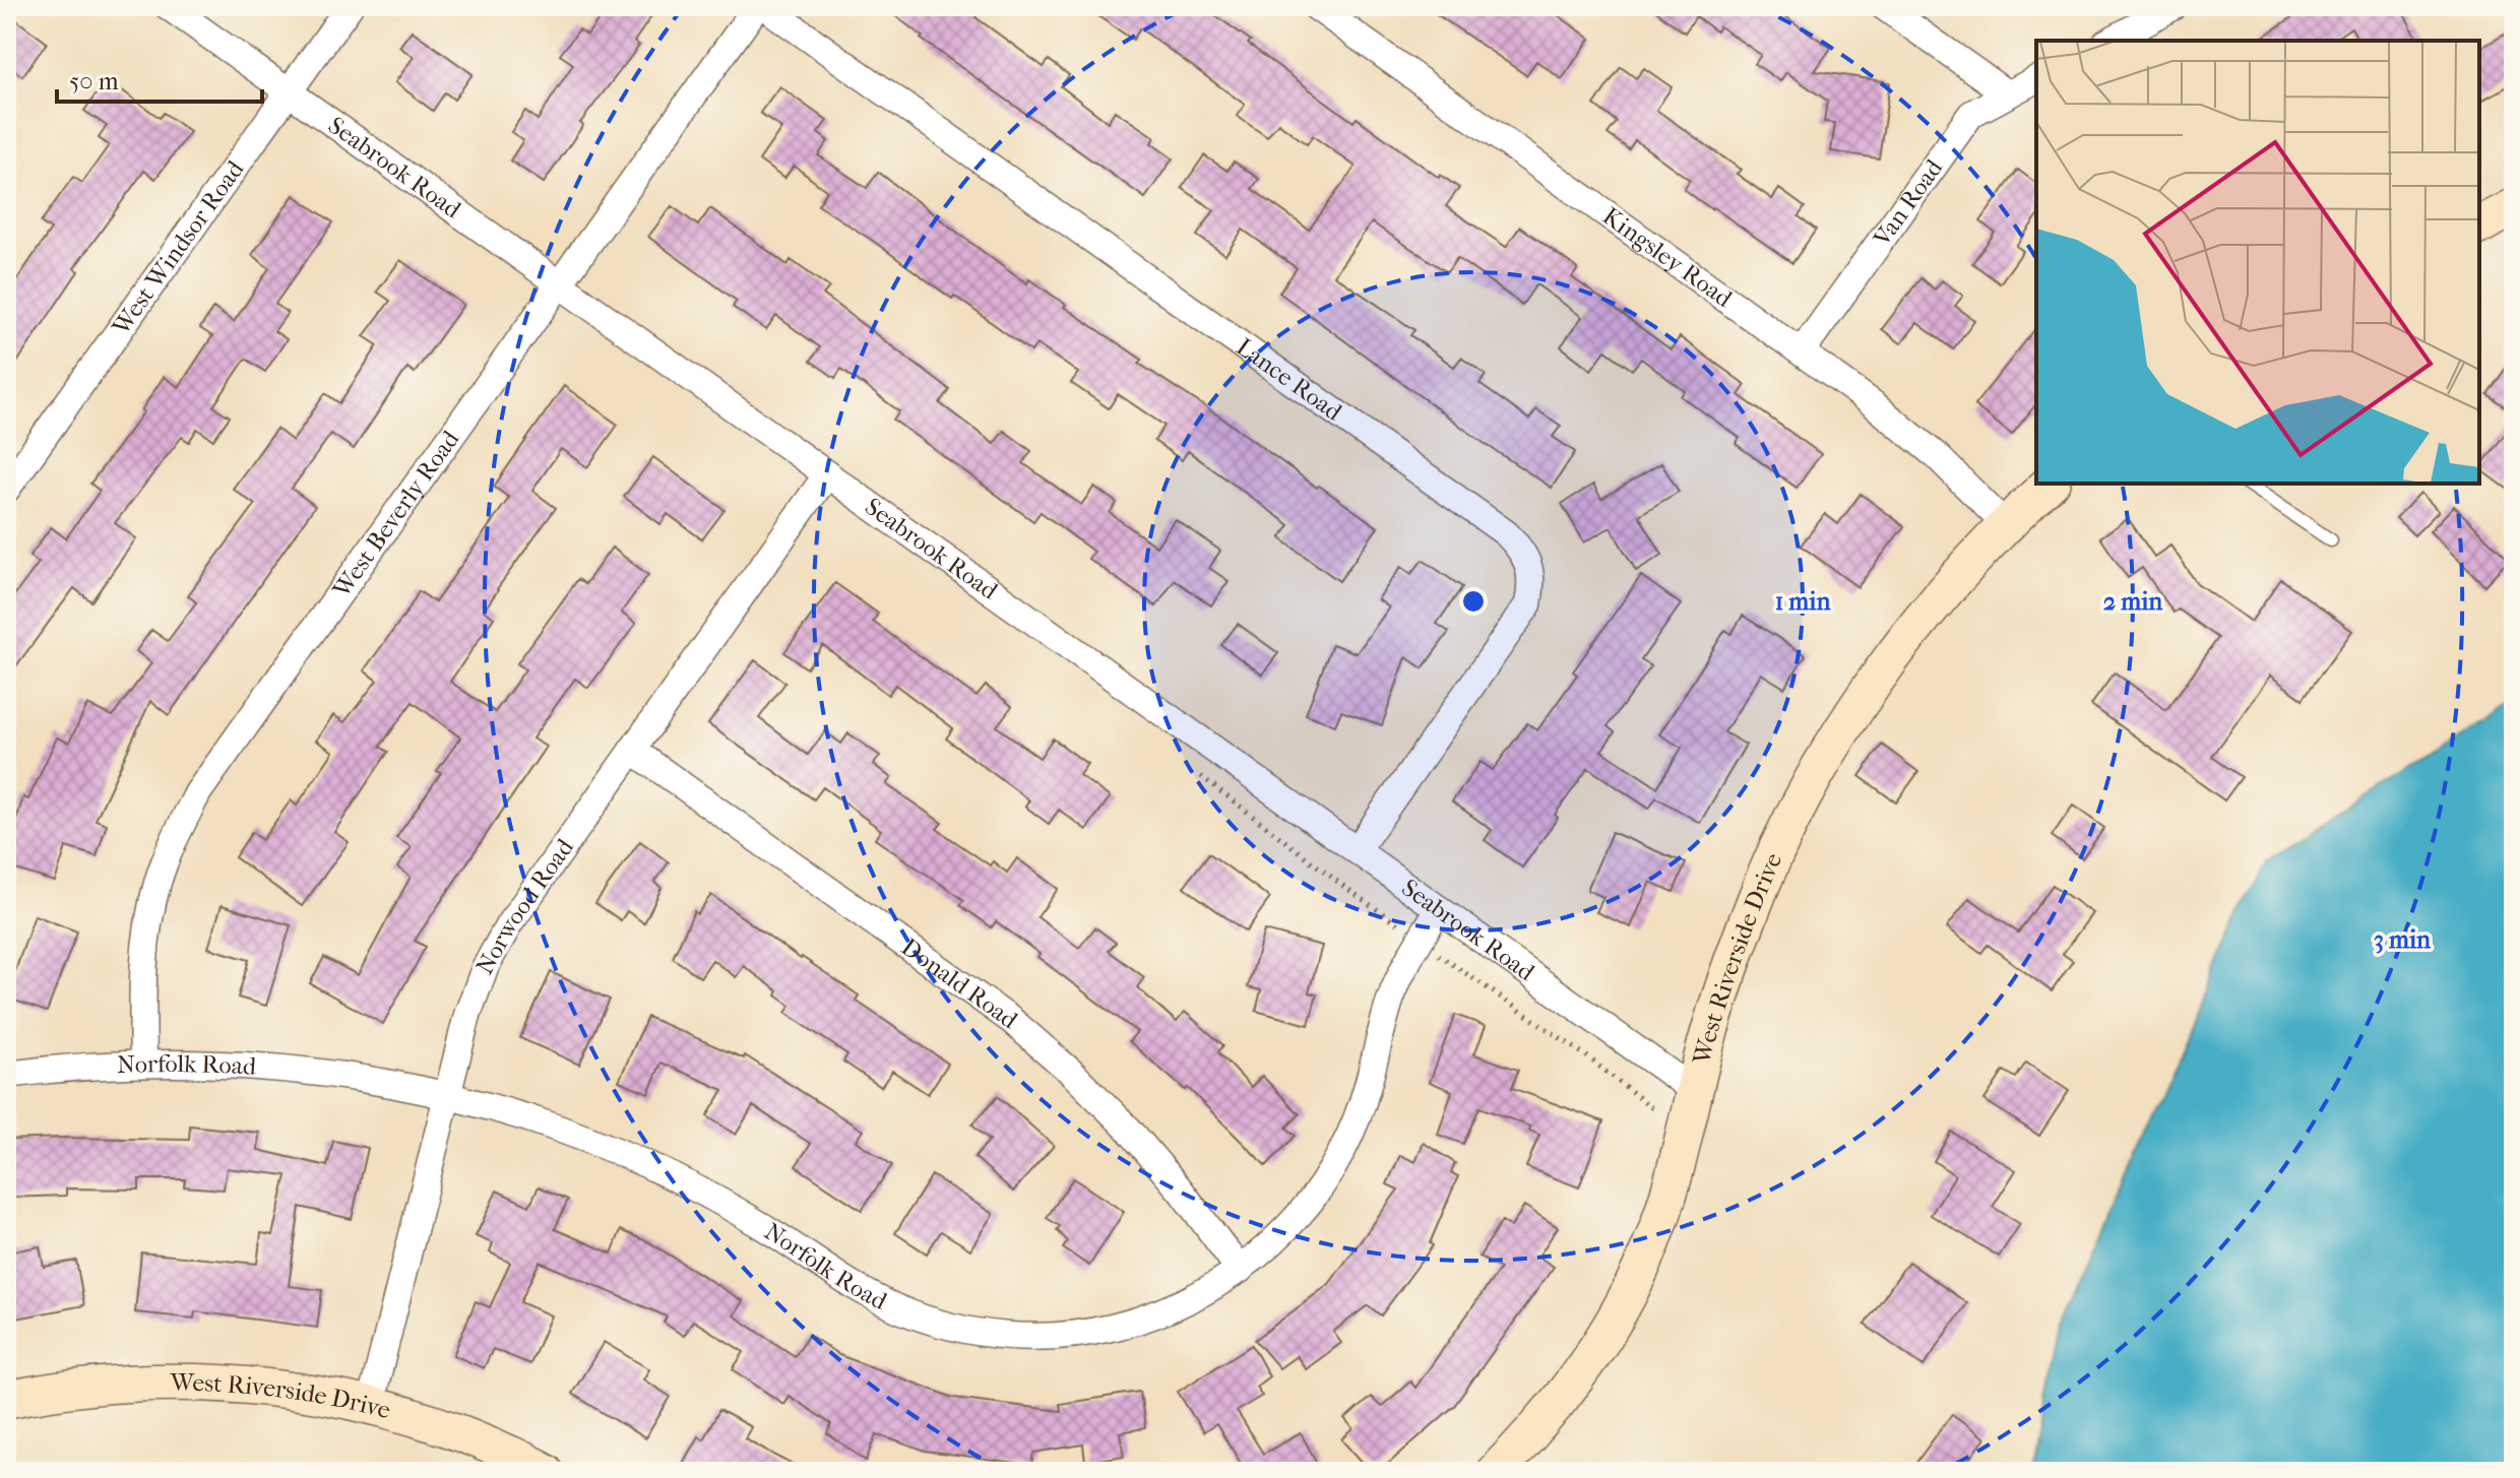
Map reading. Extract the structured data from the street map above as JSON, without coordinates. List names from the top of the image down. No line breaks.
{"streets":{"street":["Seabrook Road","Van Road","West Windsor Road","Kingsley Road","Lance Road","West Beverly Road","Norwood Road","West Riverside Drive","Donald Road","Norfolk Road"]},"crossings":[["Seabrook Road","West Windsor Road"],["Seabrook Road","Lance Road"],["Seabrook Road","West Beverly Road"],["Seabrook Road","Norwood Road"],["Seabrook Road","West Riverside Drive"],["Seabrook Road","Norfolk Road"],["Van Road","Kingsley Road"],["Kingsley Road","West Riverside Drive"],["West Beverly Road","Norfolk Road"],["Norwood Road","West Riverside Drive"],["Norwood Road","Donald Road"],["Norwood Road","Norfolk Road"],["Donald Road","Norfolk Road"]],"scale_bar":"50 m","rings":["1 min","2 min","3 min"]}
